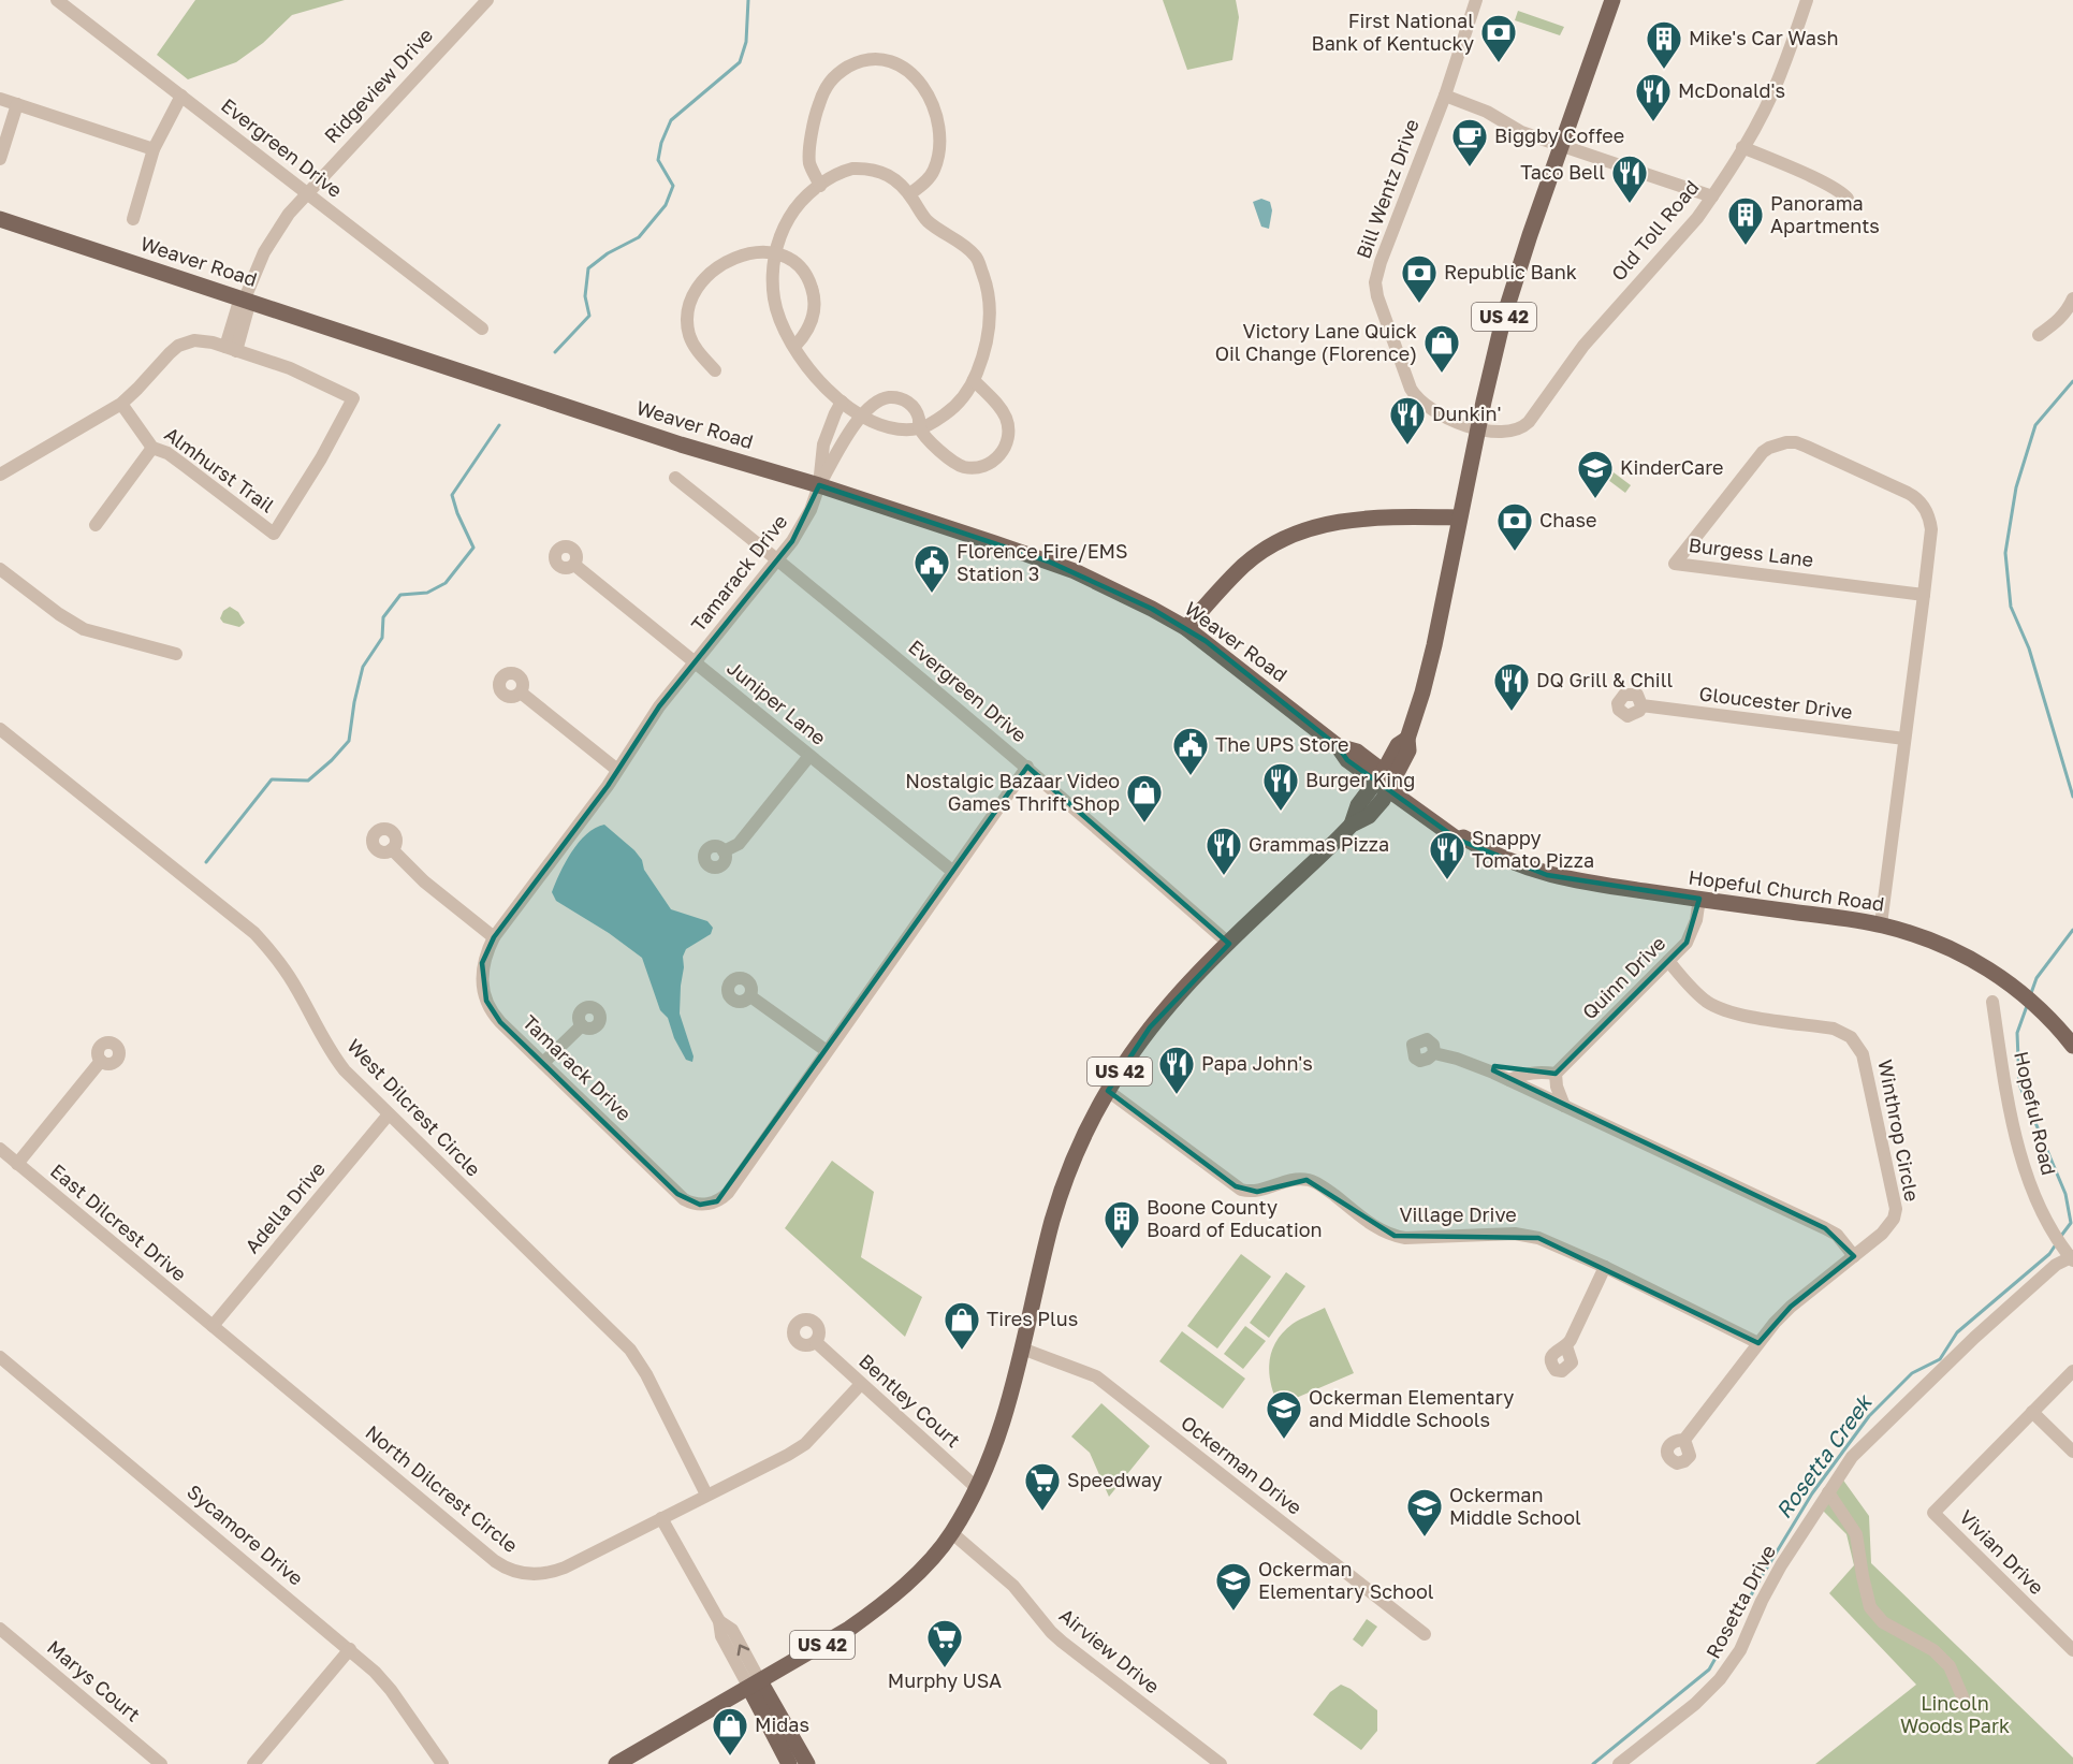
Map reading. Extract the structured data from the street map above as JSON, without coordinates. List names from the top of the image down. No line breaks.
{"streets":{"main road":["Weaver Road","US 42","Hopeful Church Road"],"street":["Ridgeview Drive","Evergreen Drive","Bill Wentz Drive","Old Toll Road","Almhurst Trail","Burgess Lane","Tamarack Drive","Juniper Lane","Gloucester Drive","Quinn Drive","West Dilcrest Circle","Hopeful Road","Winthrop Circle","Adella Drive","Village Drive","East Dilcrest Drive","Bentley Court","Ockerman Drive","North Dilcrest Circle","Sycamore Drive","Vivian Drive","Rosetta Drive","Airview Drive","Marys Court"]},"crossings":[["Ridgeview Drive","Evergreen Drive"],["Ridgeview Drive","Weaver Road"],["Ridgeview Drive","Almhurst Trail"],["Evergreen Drive","US 42"],["Evergreen Drive","Tamarack Drive"],["Bill Wentz Drive","Old Toll Road"],["Bill Wentz Drive","US 42"],["Old Toll Road","US 42"],["Weaver Road","US 42"],["Weaver Road","Tamarack Drive"],["Weaver Road","Hopeful Church Road"],["US 42","Hopeful Church Road"],["US 42","Village Drive"],["US 42","Bentley Court"],["US 42","Ockerman Drive"],["US 42","Airview Drive"],["Burgess Lane","Gloucester Drive"],["Burgess Lane","Hopeful Church Road"],["Tamarack Drive","Juniper Lane"],["Hopeful Church Road","Quinn Drive"],["Quinn Drive","Winthrop Circle"],["West Dilcrest Circle","Adella Drive"],["West Dilcrest Circle","North Dilcrest Circle"],["Hopeful Road","Rosetta Drive"],["Winthrop Circle","Village Drive"],["Adella Drive","East Dilcrest Drive"],["Adella Drive","North Dilcrest Circle"],["East Dilcrest Drive","North Dilcrest Circle"],["Bentley Court","North Dilcrest Circle"]],"water":["Rosetta Creek"],"parks":["Lincoln Woods Park"],"places":{"bank":["First National Bank of Kentucky","Republic Bank","Chase"],"building":["Mike's Car Wash","Panorama Apartments","Boone County Board of Education"],"restaurant":["McDonald's","Taco Bell","Dunkin'","DQ Grill & Chill","Burger King","Grammas Pizza","Snappy Tomato Pizza","Papa John's"],"cafe":["Biggby Coffee"],"shop":["Victory Lane Quick Oil Change (Florence)","Nostalgic Bazaar Video Games Thrift Shop","Tires Plus","Midas"],"school or university":["KinderCare","Ockerman Elementary and Middle Schools","Ockerman Middle School","Ockerman Elementary School"],"public building":["Florence Fire/EMS Station 3","The UPS Store"],"supermarket":["Speedway","Murphy USA"]}}
